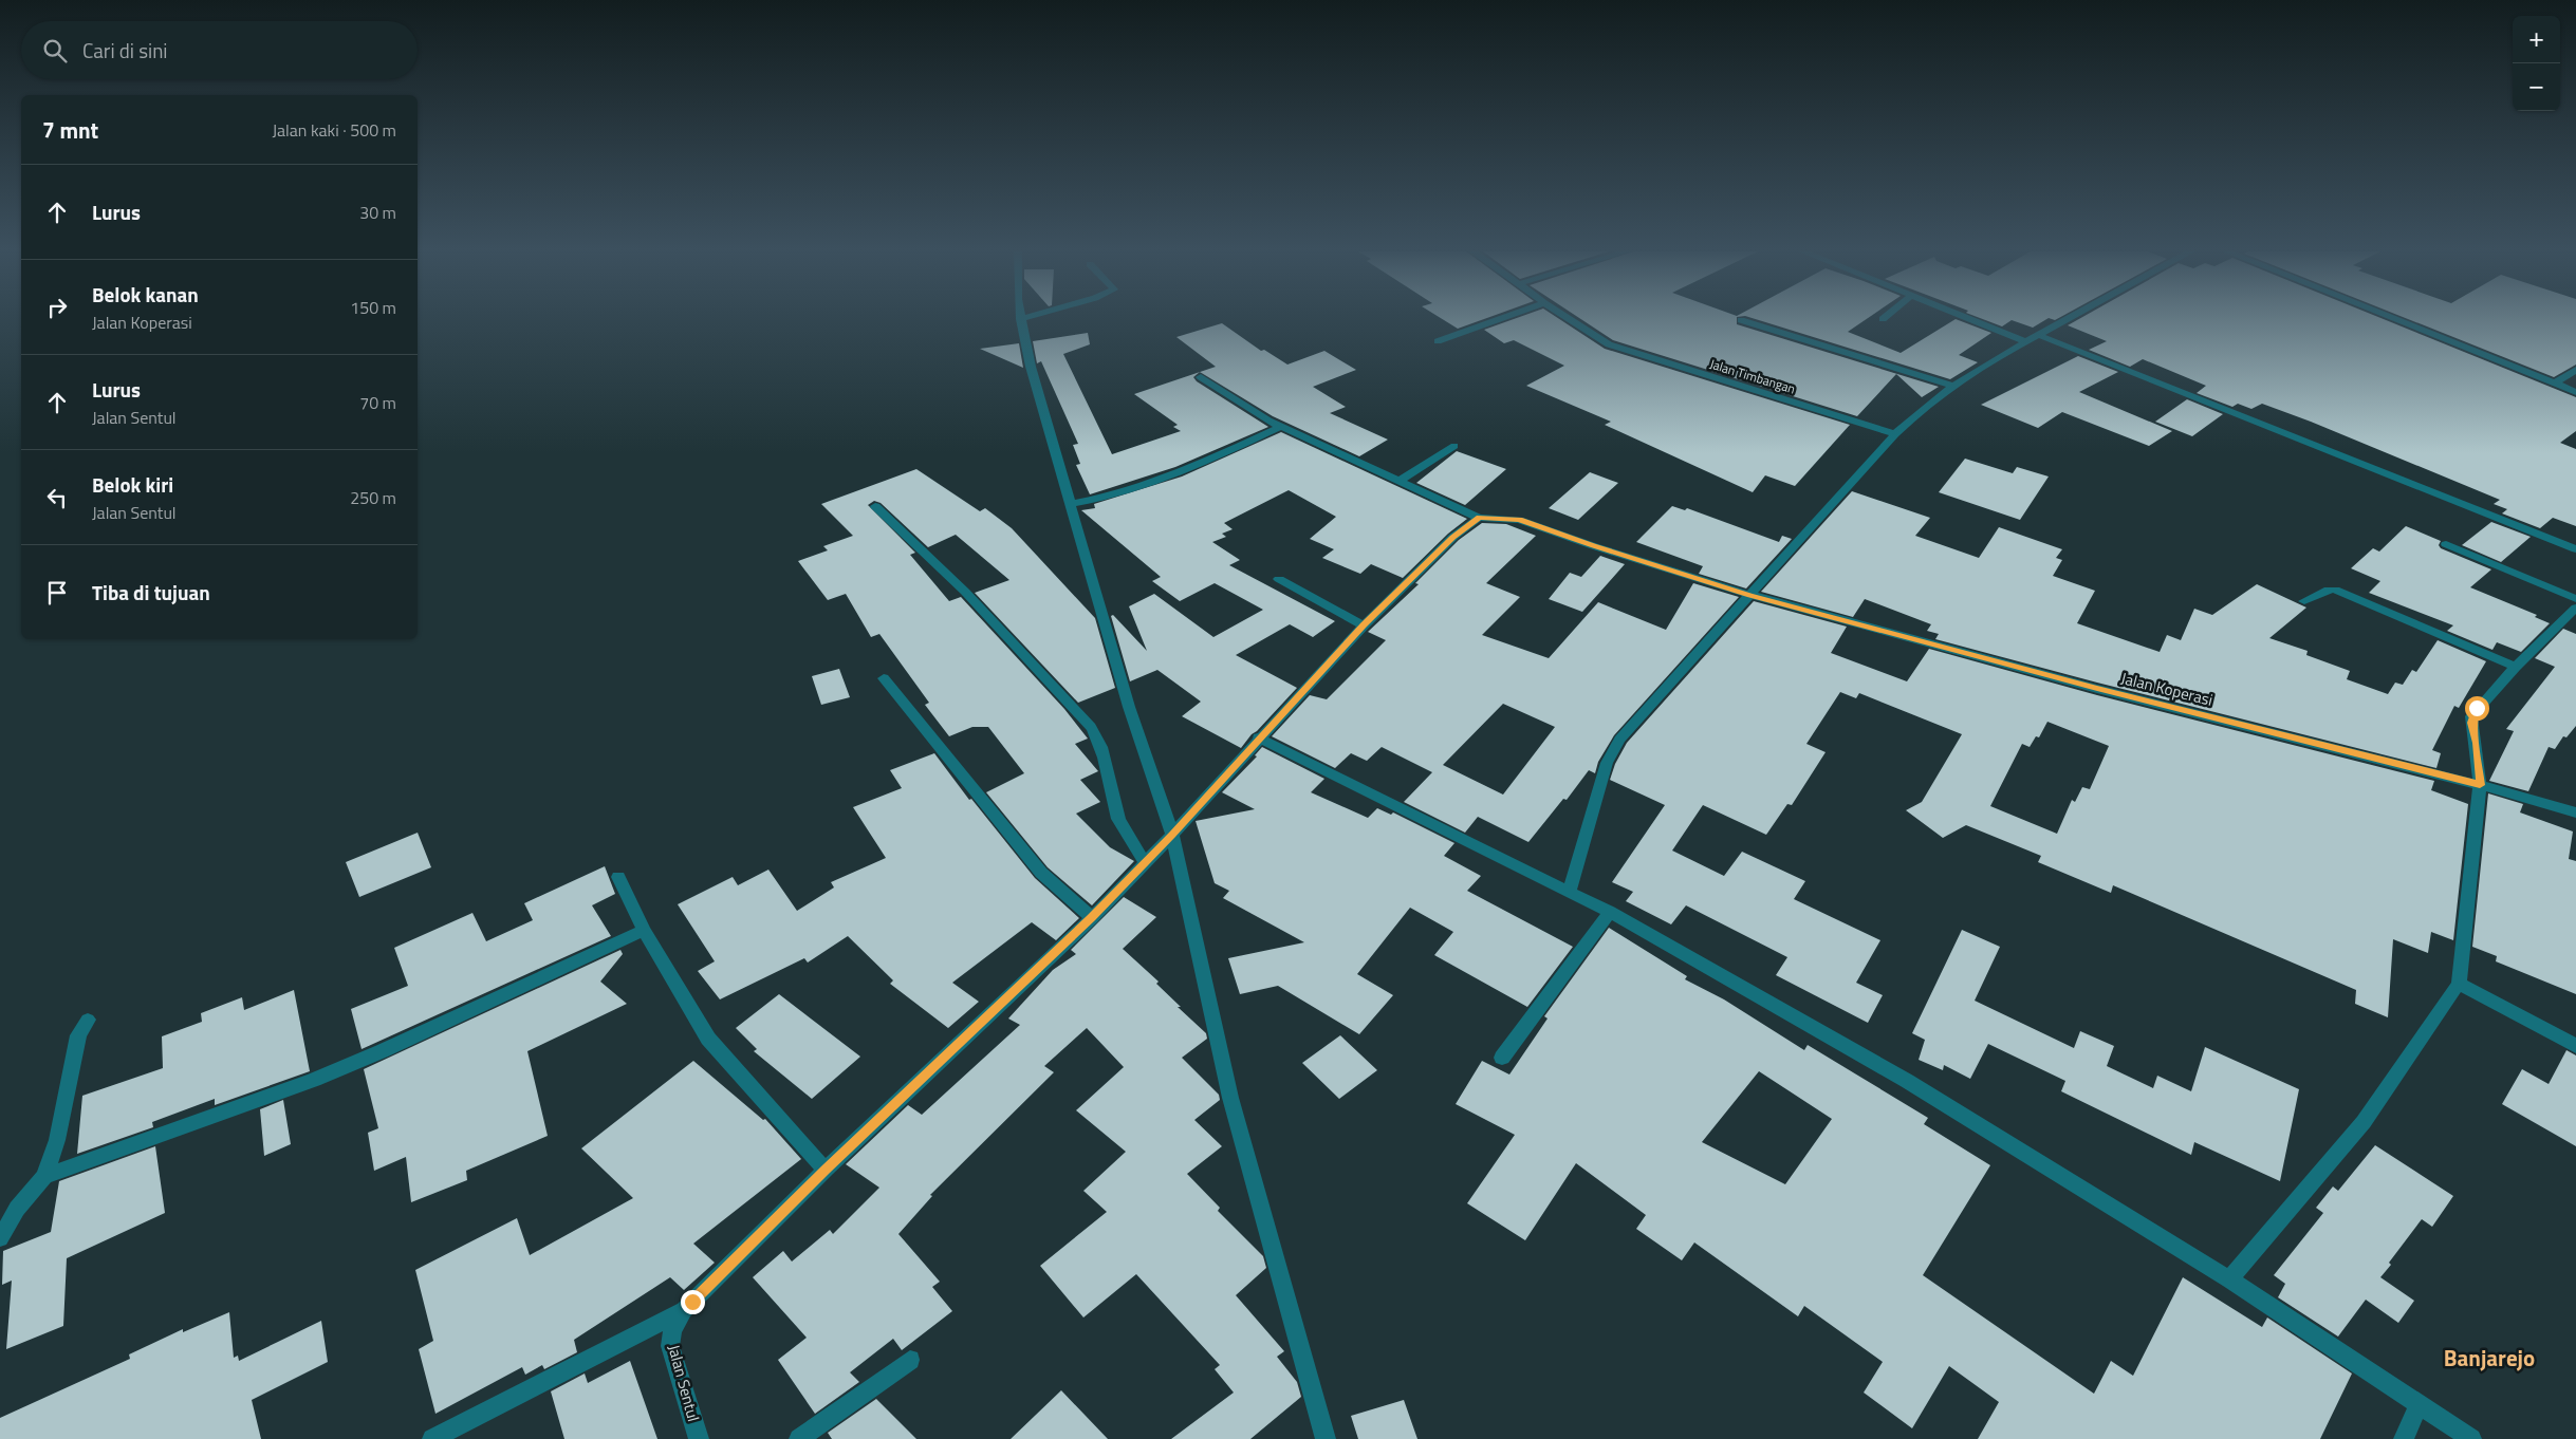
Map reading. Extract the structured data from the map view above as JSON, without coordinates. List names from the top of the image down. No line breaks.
{"streets":{"street":["Jalan Timbangan","Jalan Koperasi","Jalan Sentul"]},"districts":["Banjarejo"],"page":{"map_buttons":["+","−"],"search":"Cari di sini","heading":["7 mnt","Jalan kaki · 500 m"],"list":[["Lurus","30 m"],["Belok kanan","Jalan Koperasi","150 m"],["Lurus","Jalan Sentul","70 m"],["Belok kiri","Jalan Sentul","250 m"],"Tiba di tujuan"]}}
